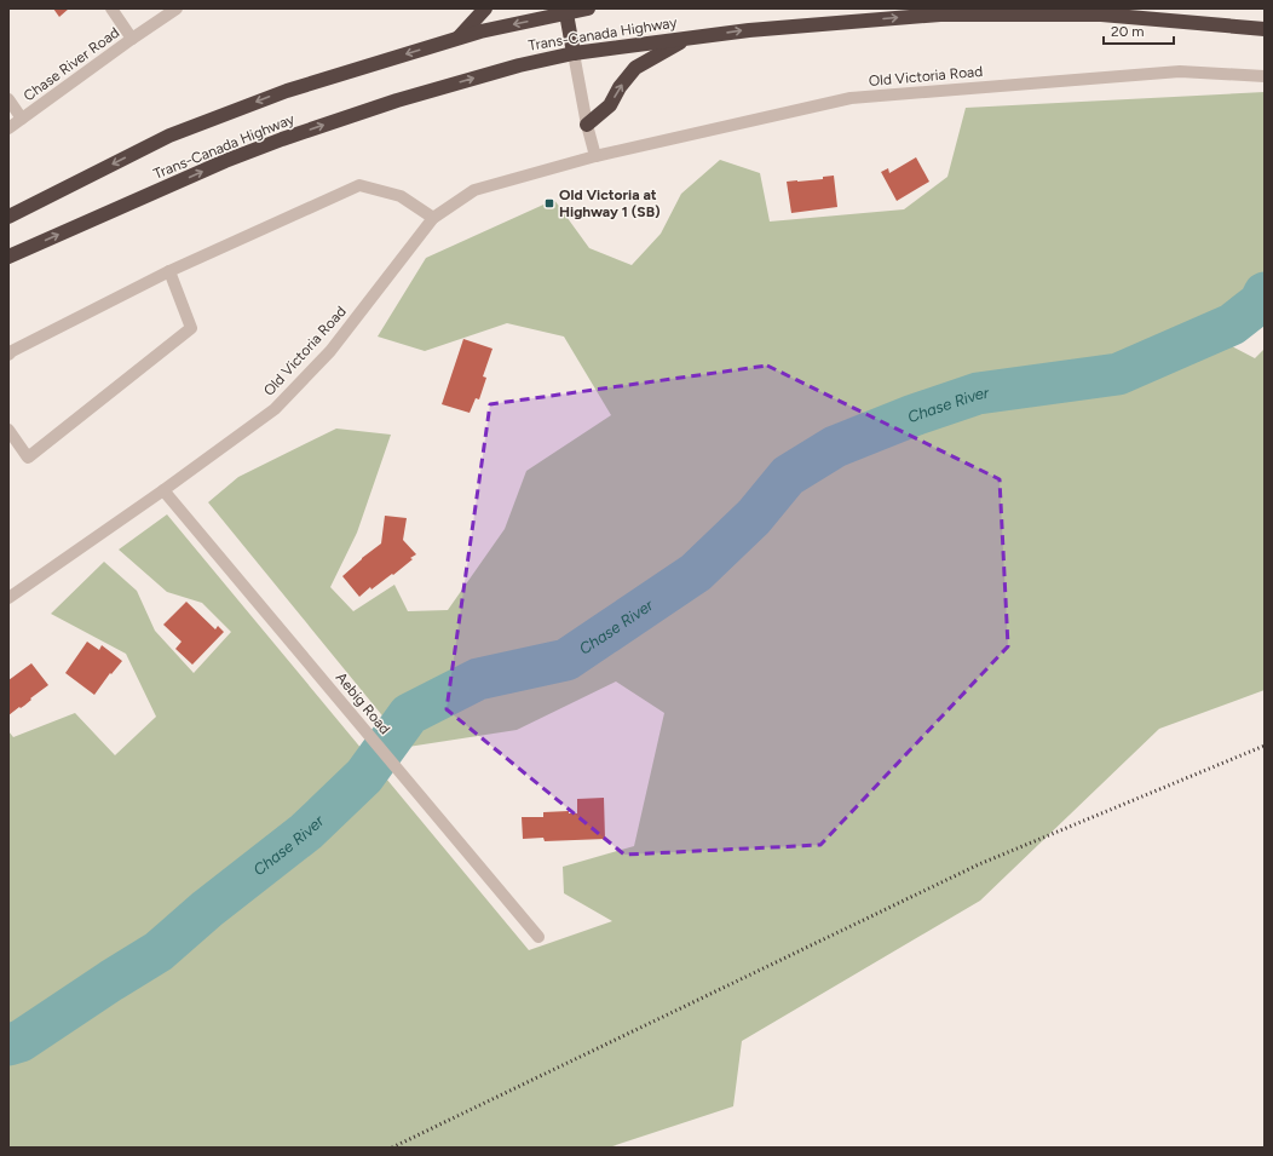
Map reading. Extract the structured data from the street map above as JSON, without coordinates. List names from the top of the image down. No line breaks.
{"streets":{"highway":["Trans-Canada Highway"],"street":["Chase River Road","Old Victoria Road","Aebig Road"]},"crossings":[["Old Victoria Road","Aebig Road"]],"water":["Chase River"],"places":{"transit":["Old Victoria at Highway 1 (SB)"]},"scale_bar":"20 m"}
